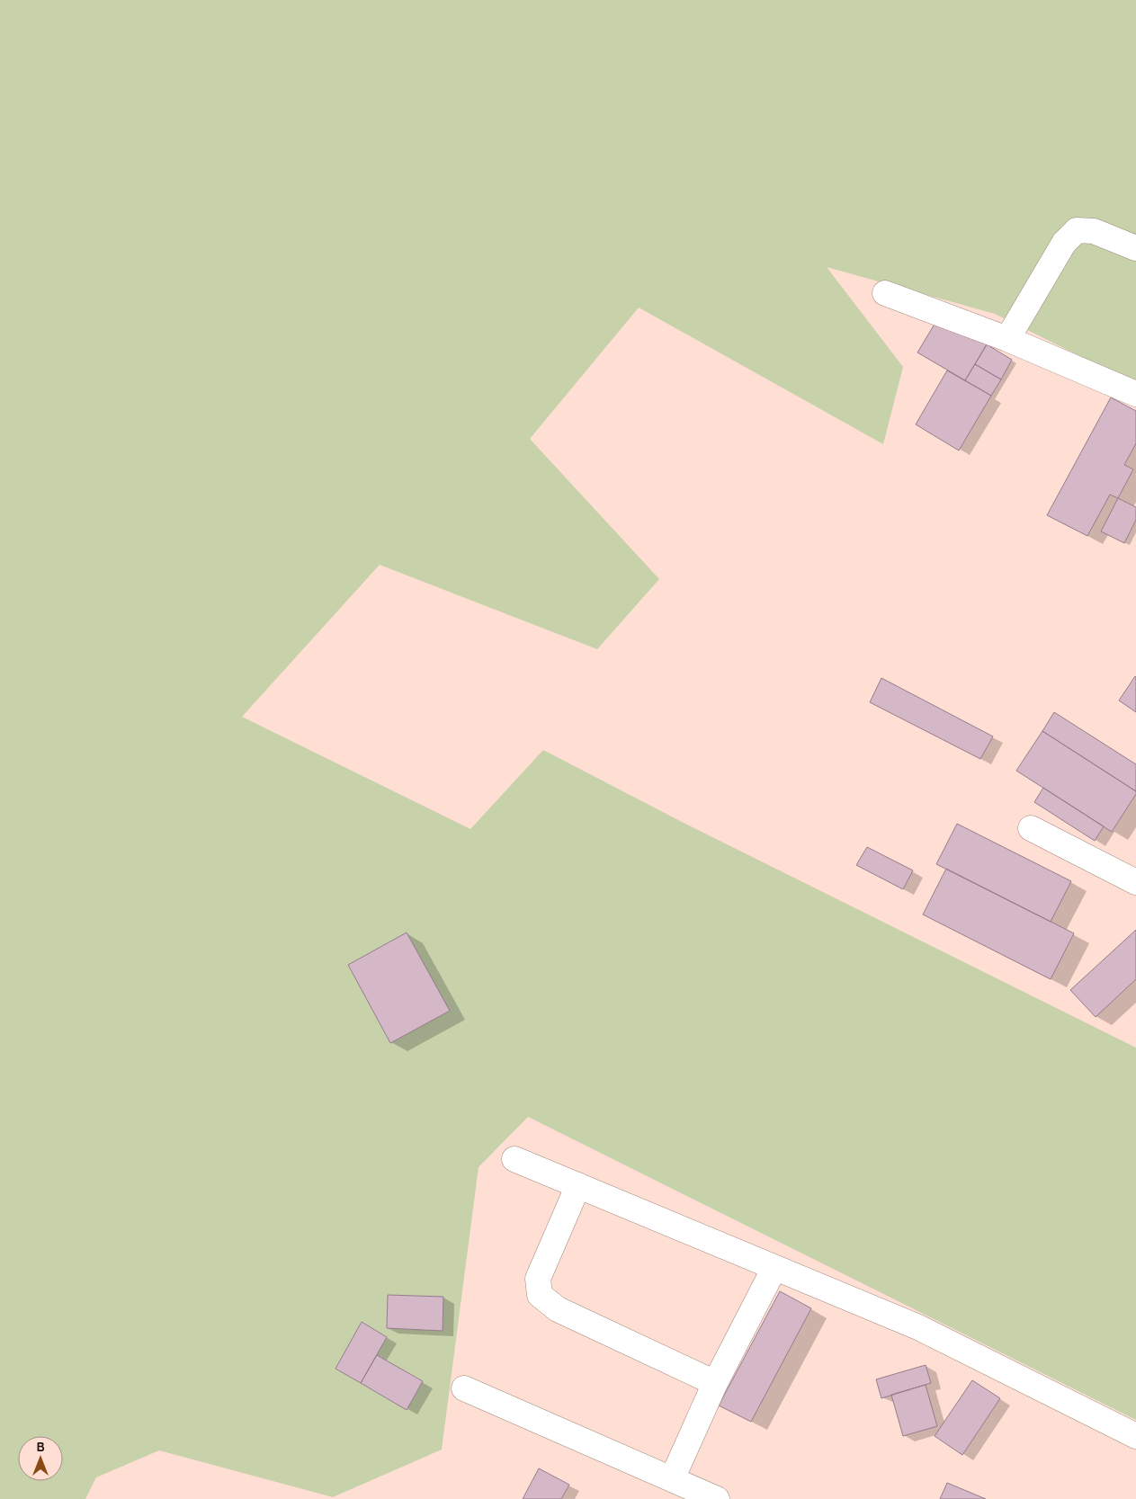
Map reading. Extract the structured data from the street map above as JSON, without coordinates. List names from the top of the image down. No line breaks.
{"north":"top"}
